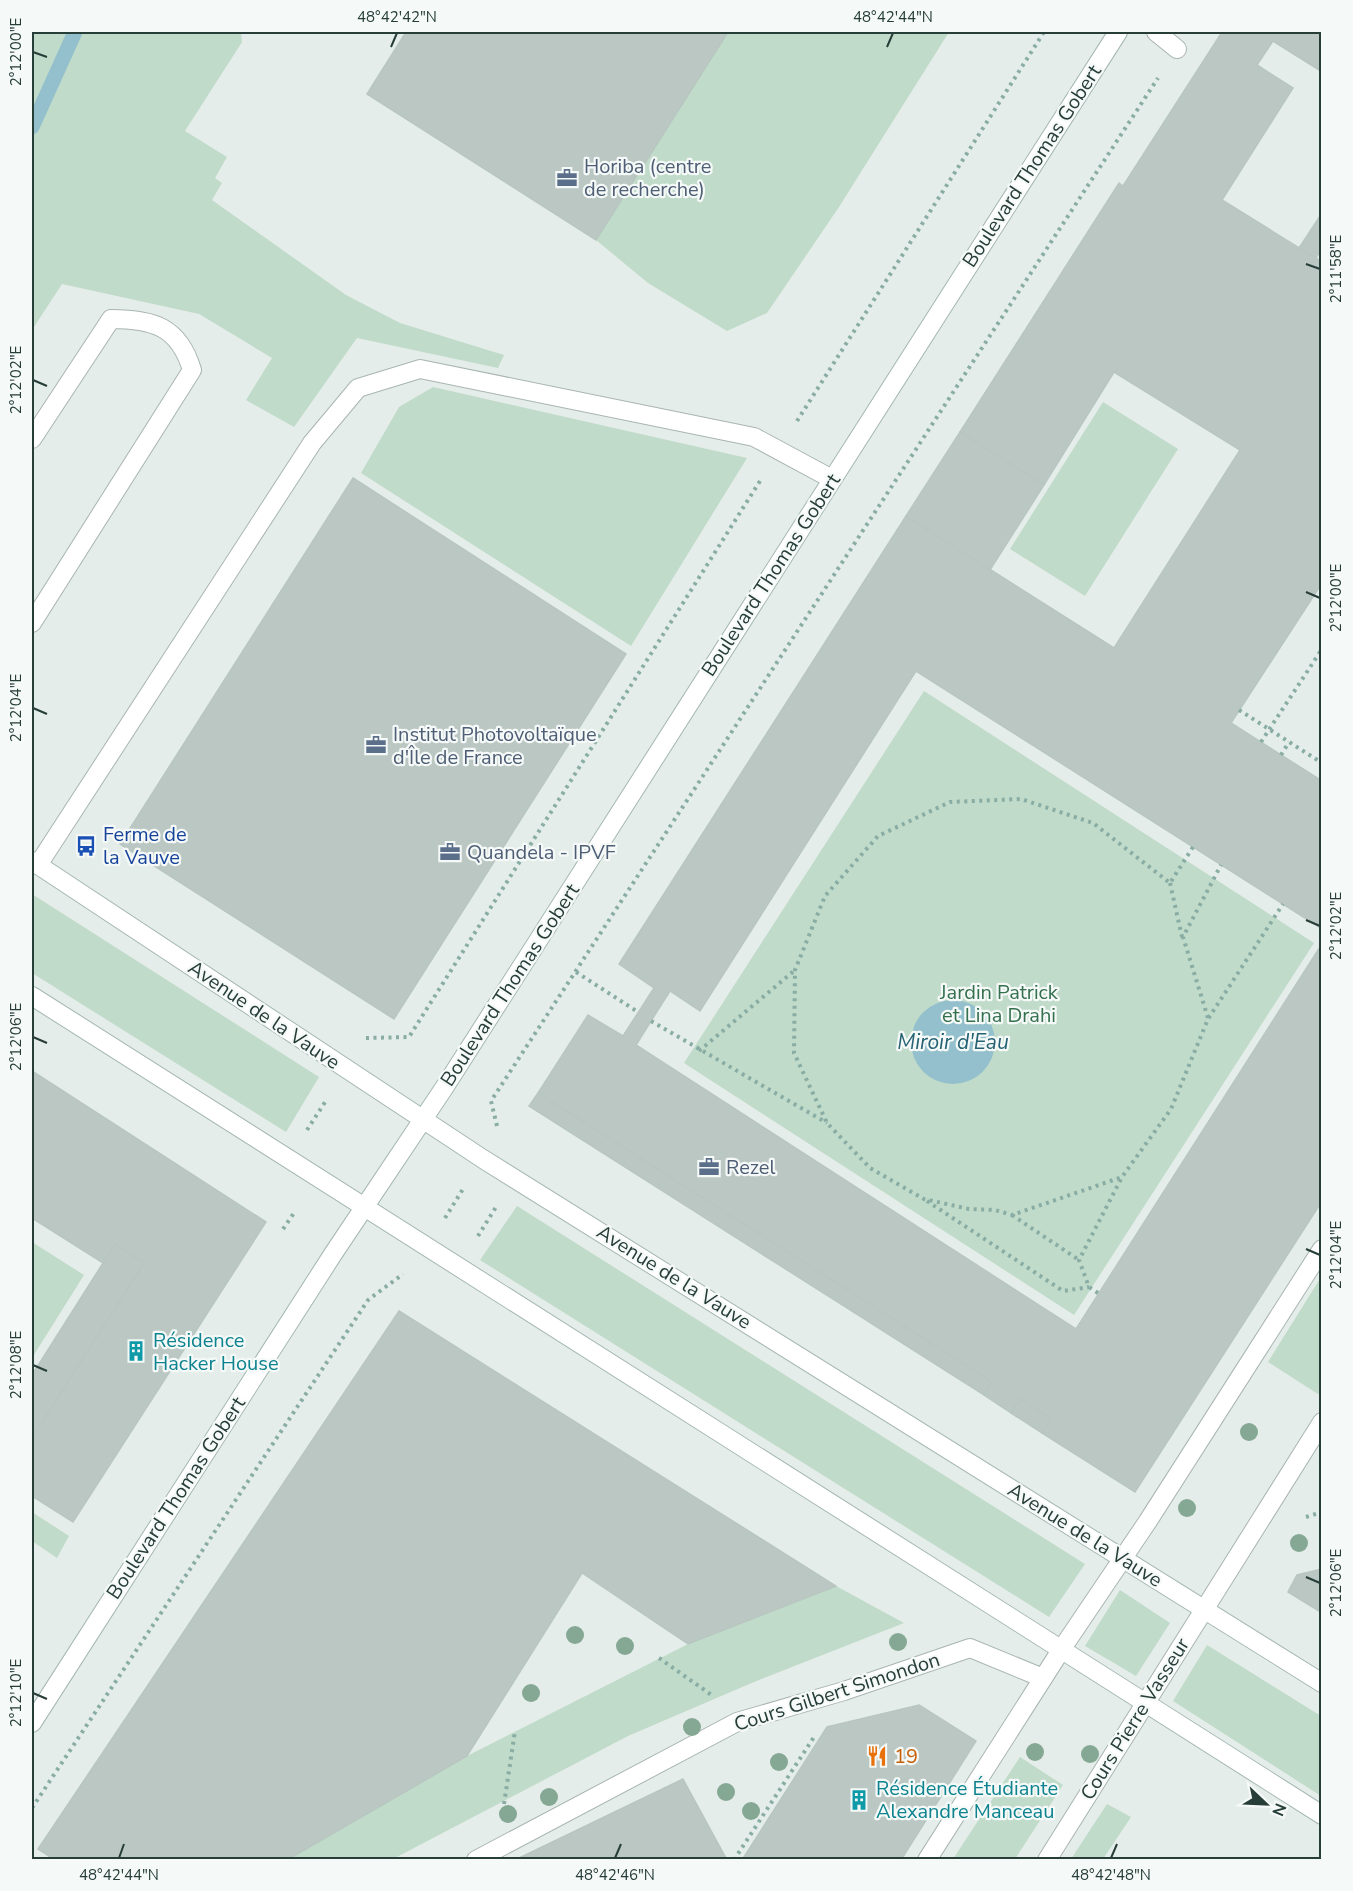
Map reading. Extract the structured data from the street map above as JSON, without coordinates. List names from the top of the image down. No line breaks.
{"streets":{"main road":["Boulevard Thomas Gobert","Avenue de la Vauve","Cours Gilbert Simondon","Cours Pierre Vasseur"]},"crossings":[["Boulevard Thomas Gobert","Avenue de la Vauve"],["Avenue de la Vauve","Cours Pierre Vasseur"]],"water":["Miroir d'Eau"],"parks":["Jardin Patrick et Lina Drahi"],"places":{"office":["Horiba (centre de recherche)","Institut Photovoltaïque d'Île de France","Quandela - IPVF","Rezel"],"bus stop":["Ferme de la Vauve"],"building":["Résidence Hacker House","Résidence Étudiante Alexandre Manceau"],"restaurant":["19"]},"north":"bottom right","coordinates":["48°42'42\"N","48°42'44\"N","2°12'00\"E","2°11'58\"E","2°12'02\"E","2°12'04\"E","2°12'06\"E","2°12'08\"E","2°12'10\"E","48°42'46\"N","48°42'48\"N"]}
